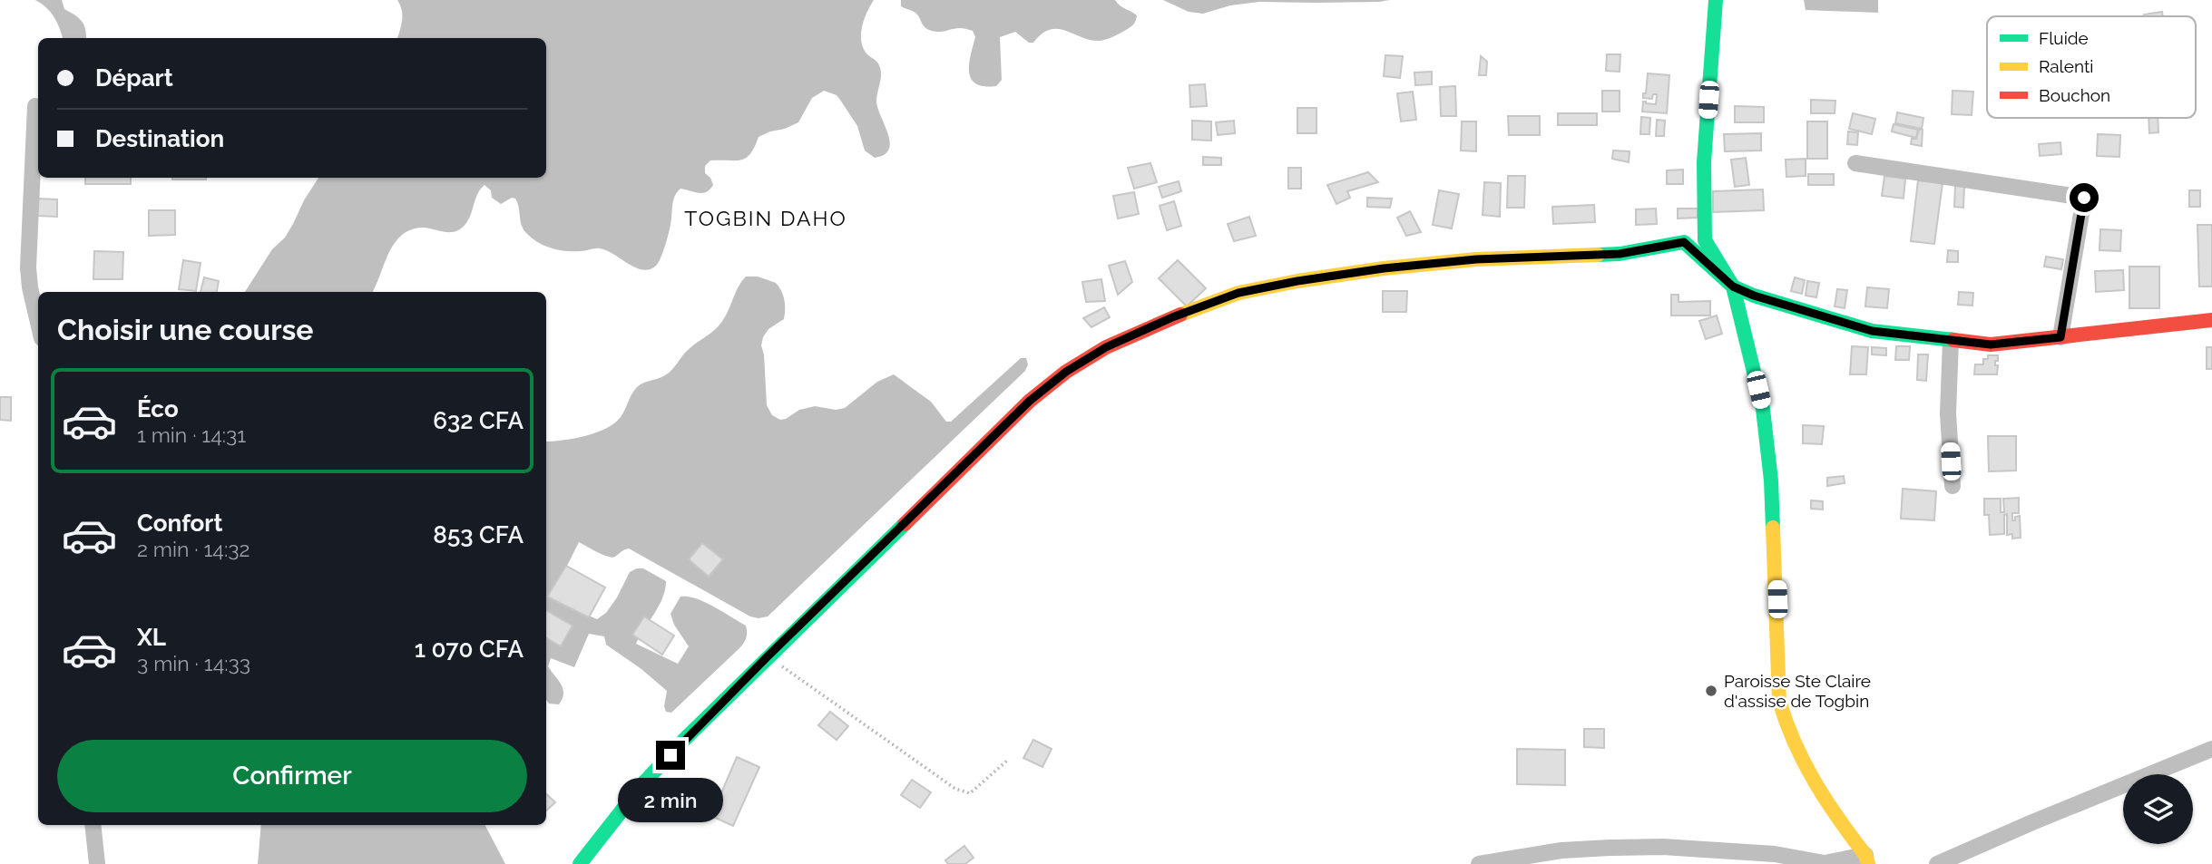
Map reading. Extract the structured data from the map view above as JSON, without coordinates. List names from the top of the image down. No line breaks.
{"districts":["TOGBIN DAHO"],"places":["Paroisse Ste Claire d'assise de Togbin"],"legend":["Fluide","Ralenti","Bouchon"],"page":{"banner":["Départ","Destination"],"heading":"Choisir une course","list":[{"name":"Éco","note":"1 min · 14:31","value":"632 CFA"},{"name":"Confort","note":"2 min · 14:32","value":"853 CFA"},{"name":"XL","note":"3 min · 14:33","value":"1 070 CFA"}],"buttons":"Confirmer","bubble":"2 min"}}
